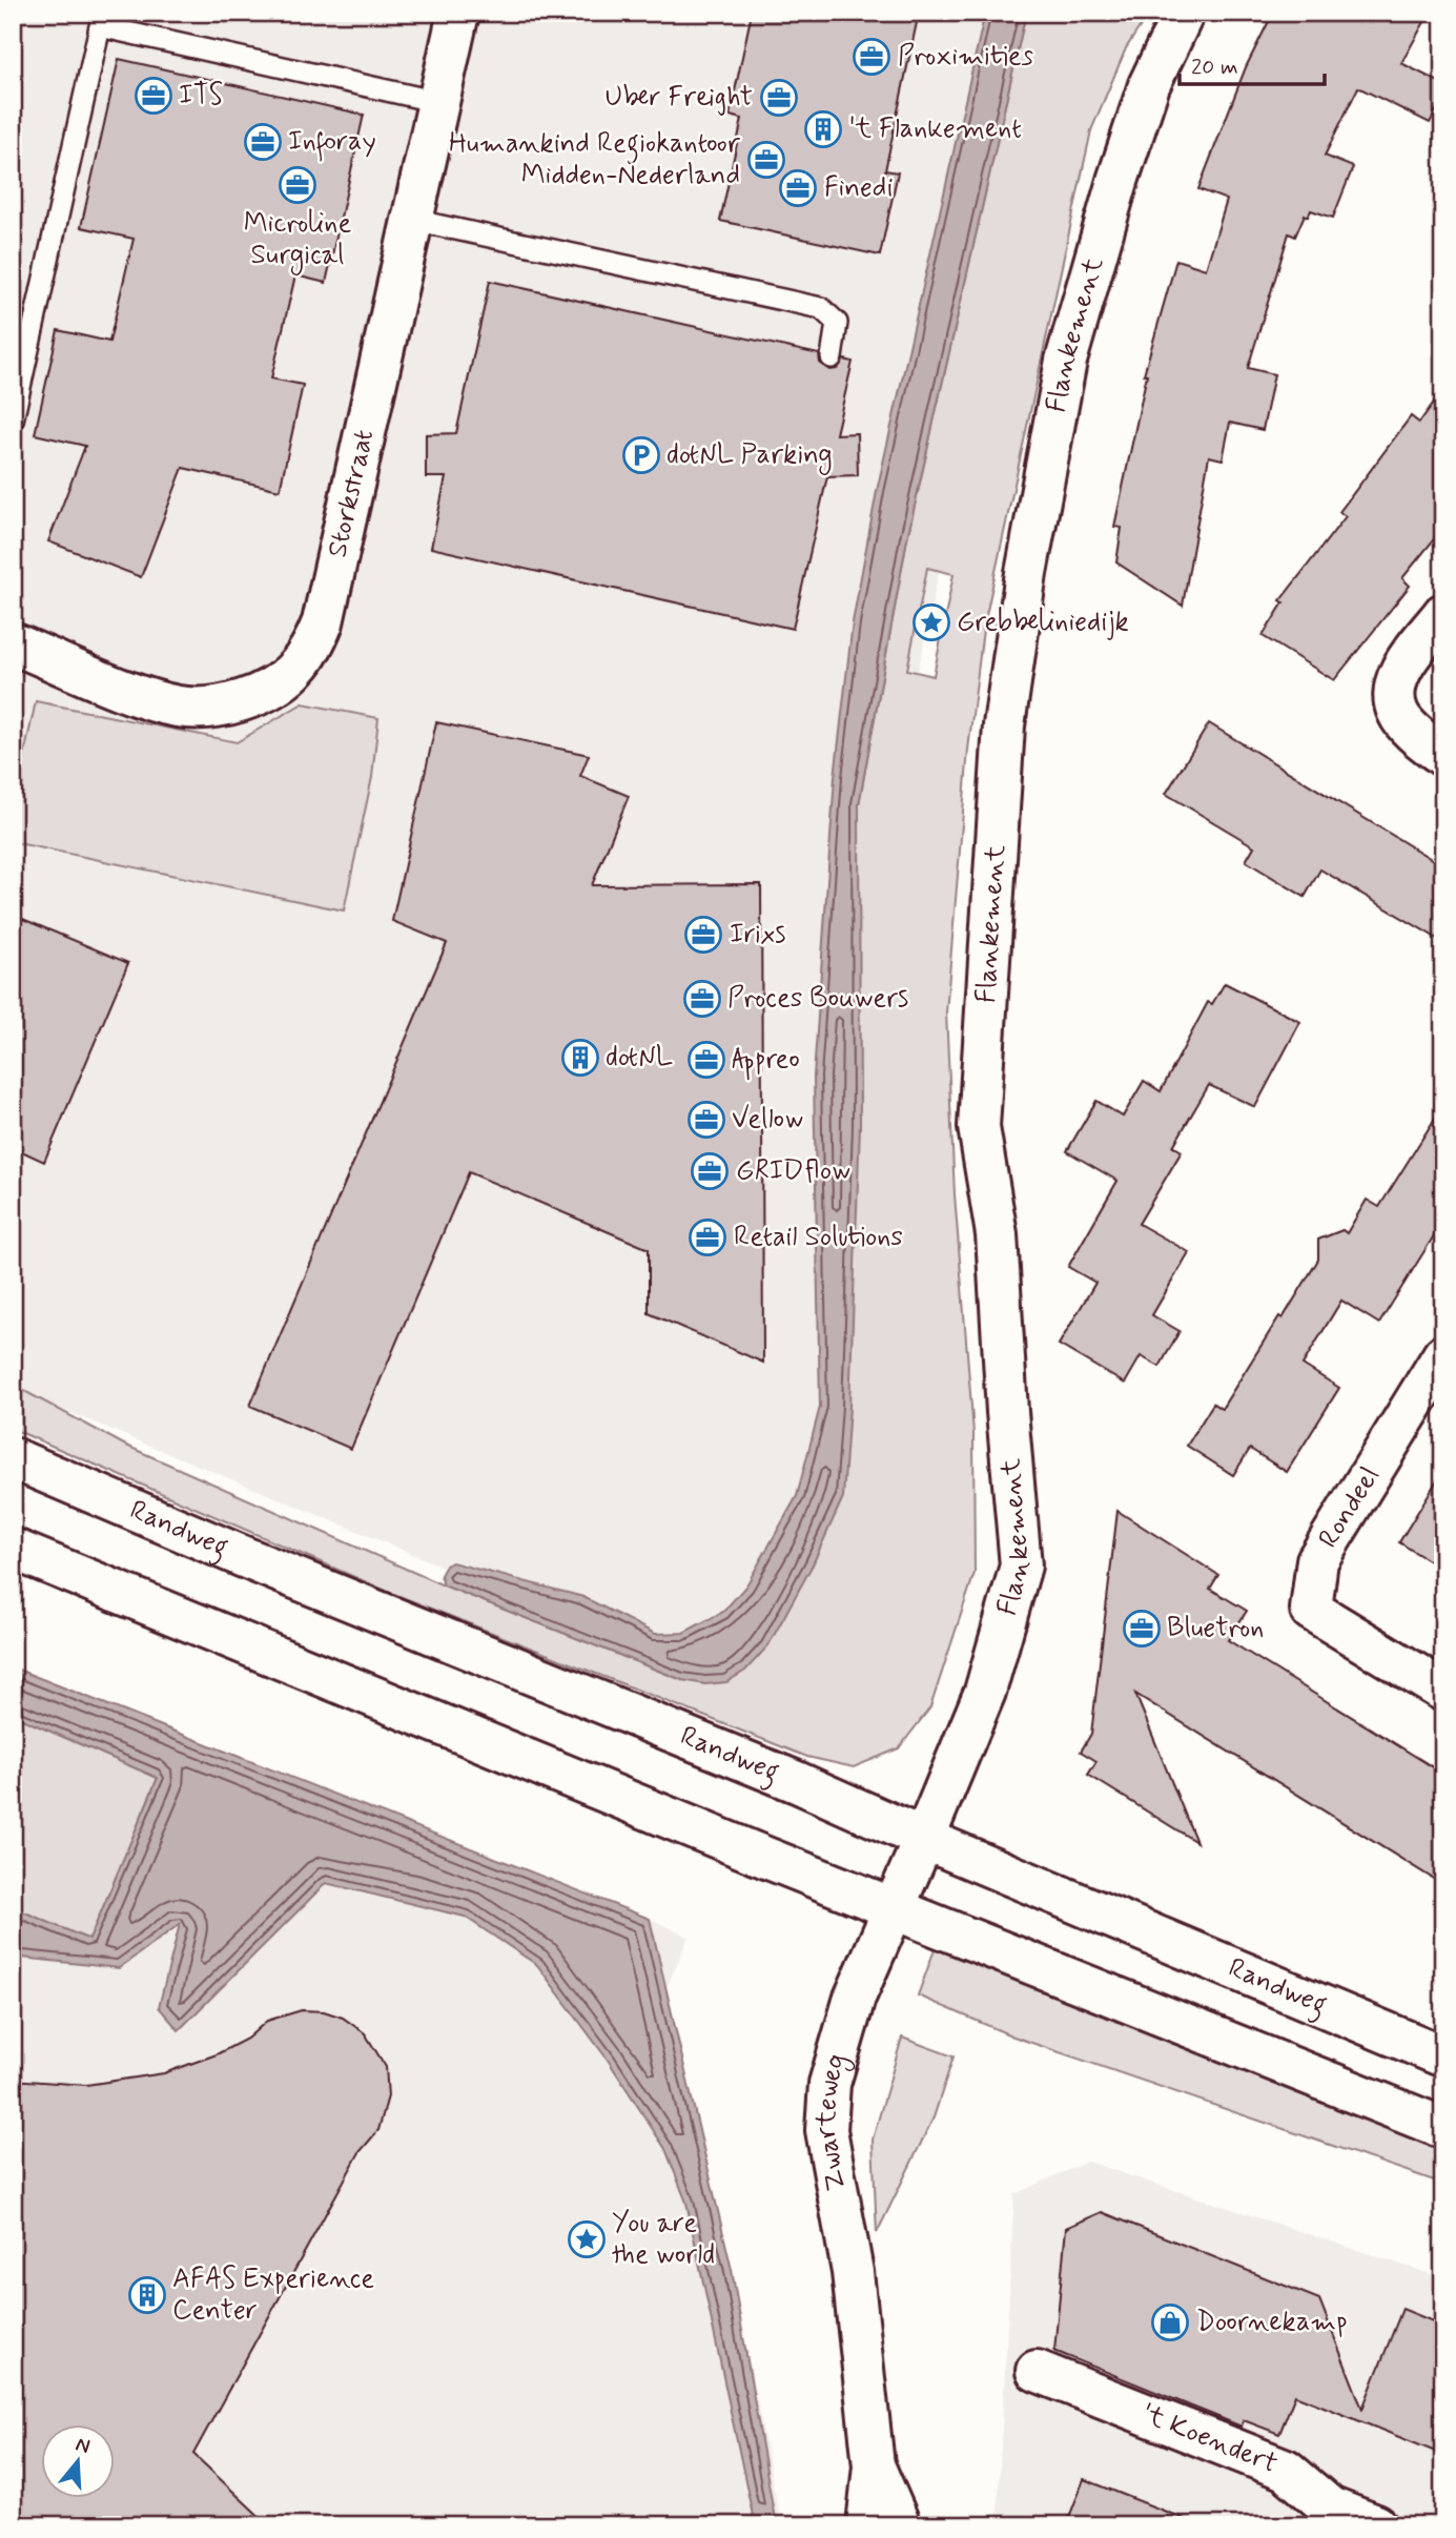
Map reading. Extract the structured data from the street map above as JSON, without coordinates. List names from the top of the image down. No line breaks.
{"streets":{"street":["Flankement","Storkstraat","Rondeel","Randweg","Zwarteweg","'t Koendert"]},"crossings":[["Flankement","Randweg"],["Flankement","Zwarteweg"],["Randweg","Zwarteweg"]],"places":{"office":["Proximities","ITS","Uber Freight","Inforay","Humankind Regiokantoor Midden-Nederland","Microline Surgical","Finedi","Irixs","Proces Bouwers","Appreo","Vellow","GRIDflow","Retail Solutions","Bluetron"],"building":["'t Flankement","dotNL","AFAS Experience Center"],"parking":["dotNL Parking"],"place":["Grebbeliniedijk","You are the world"],"shop":["Doornekamp"]},"scale_bar":"20 m","north":"top"}
